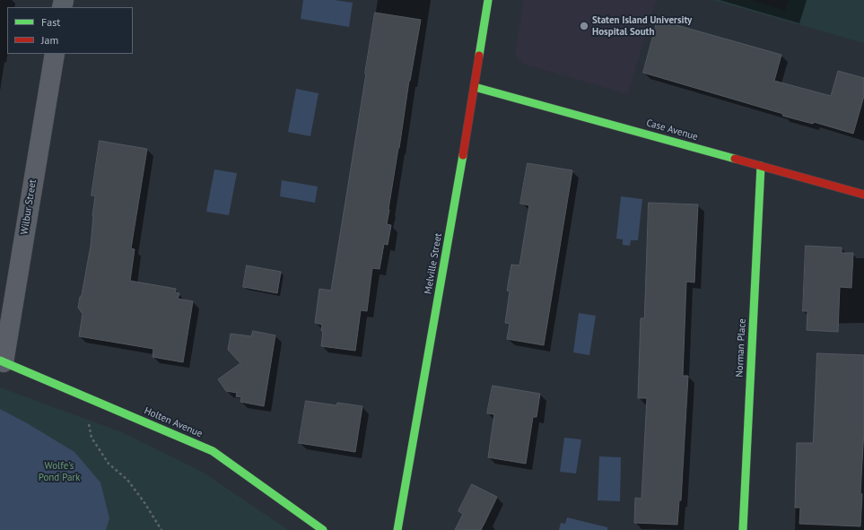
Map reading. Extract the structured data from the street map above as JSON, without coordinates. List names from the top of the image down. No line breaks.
{"streets":{"street":["Case Avenue","Wilbur Street","Melville Street","Norman Place","Holten Avenue"]},"crossings":[["Case Avenue","Melville Street"],["Case Avenue","Norman Place"],["Wilbur Street","Holten Avenue"]],"parks":["Wolfe's Pond Park"],"places":["Staten Island University Hospital South"],"legend":["Fast","Jam"]}
